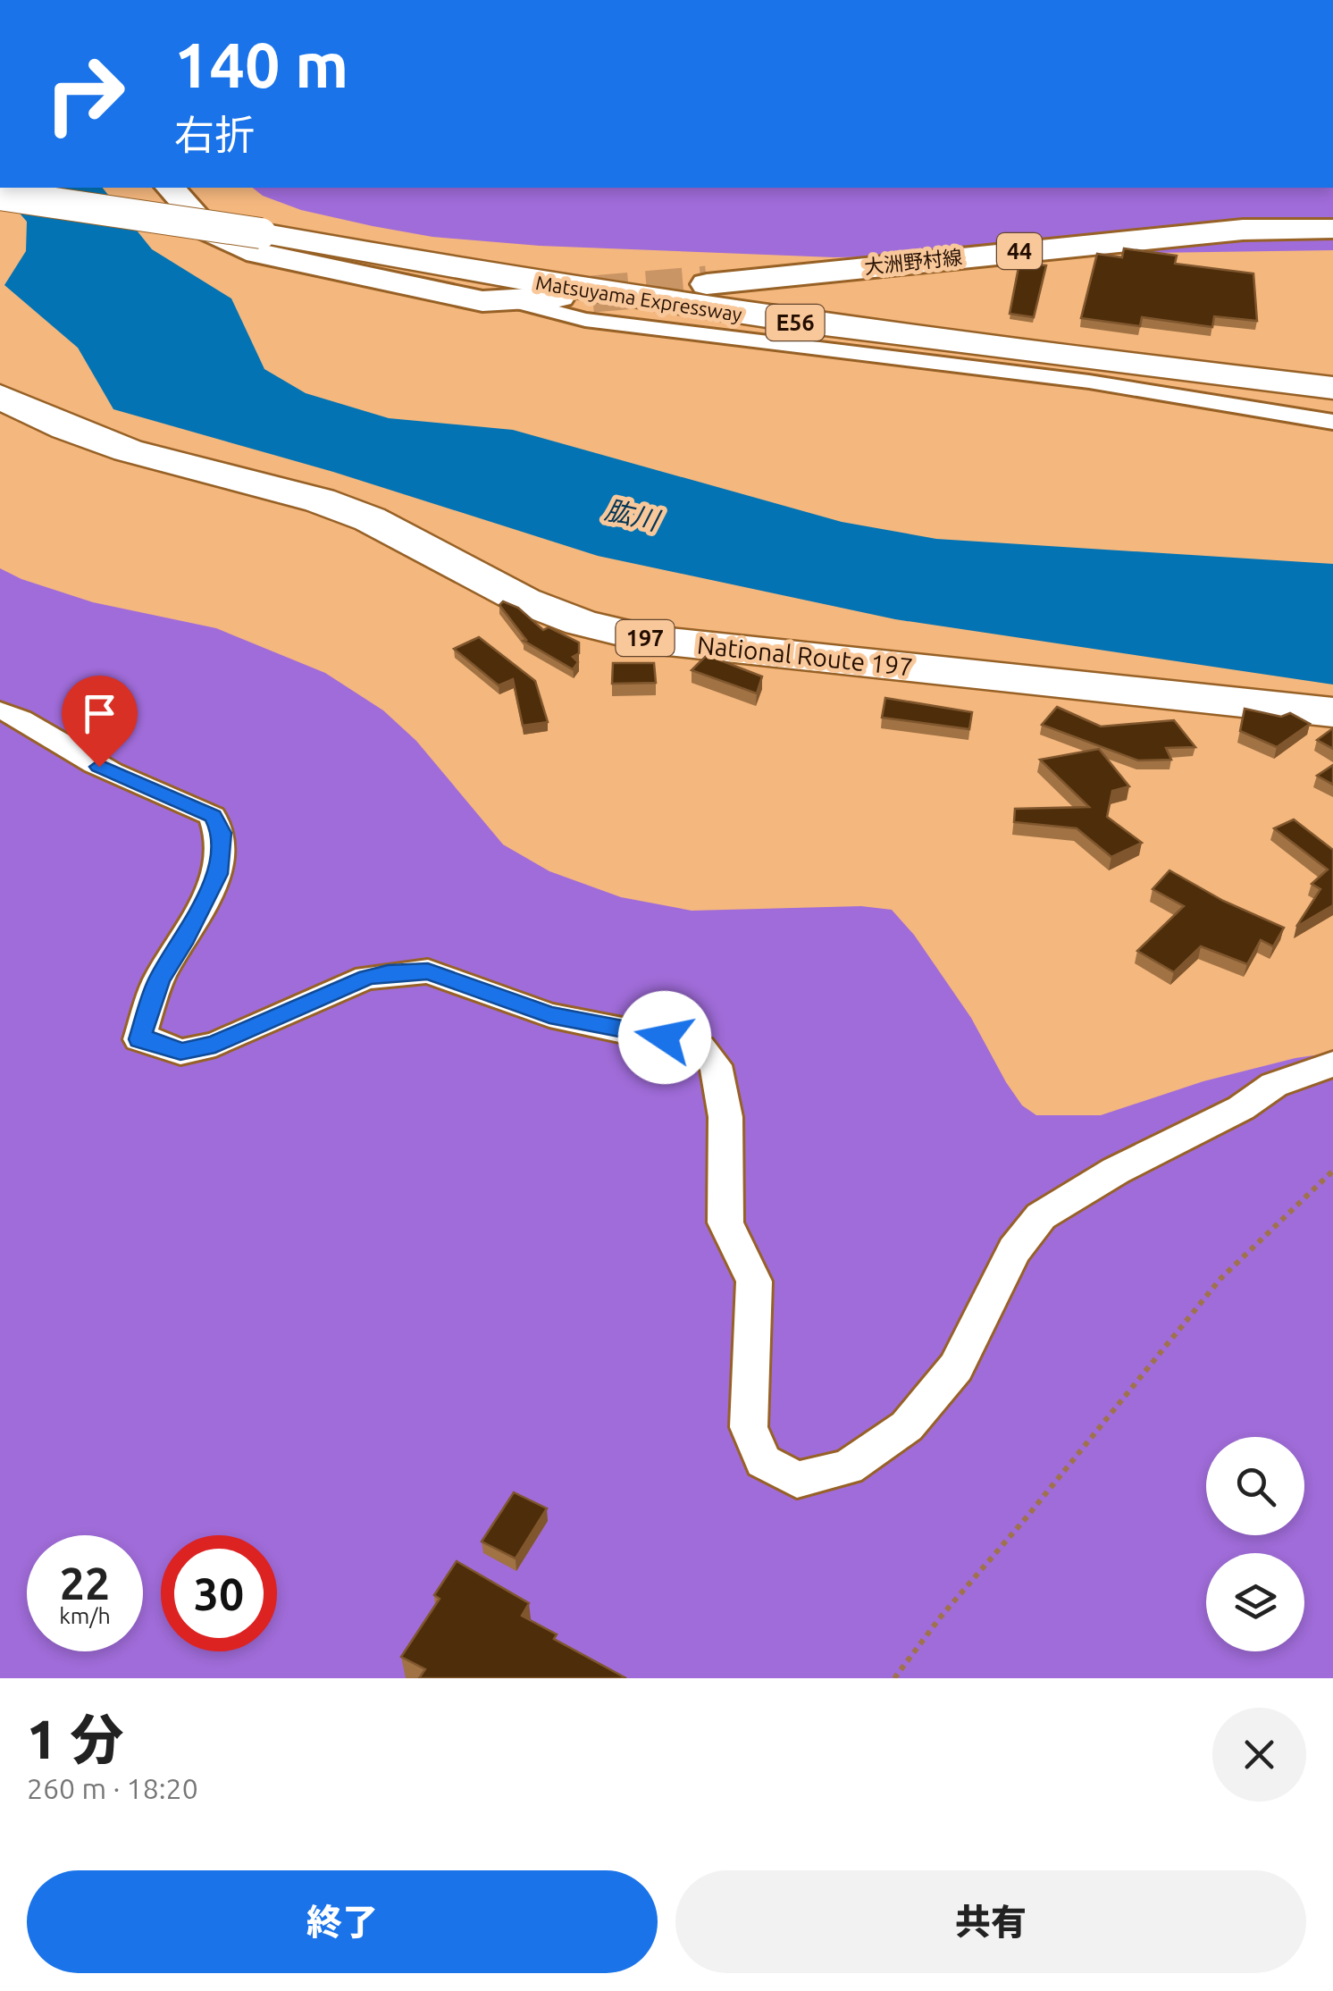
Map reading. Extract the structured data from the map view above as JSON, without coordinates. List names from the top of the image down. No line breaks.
{"streets":{"highway":["Matsuyama Expressway","E56","197","National Route 197"],"main road":["44","大洲野村線"]},"water":["肱川"],"page":{"turn":["140 m","右折"],"speed":"22 km/h","limit":"30","heading":["1 分","260 m · 18:20"],"buttons":["終了","共有"]}}
